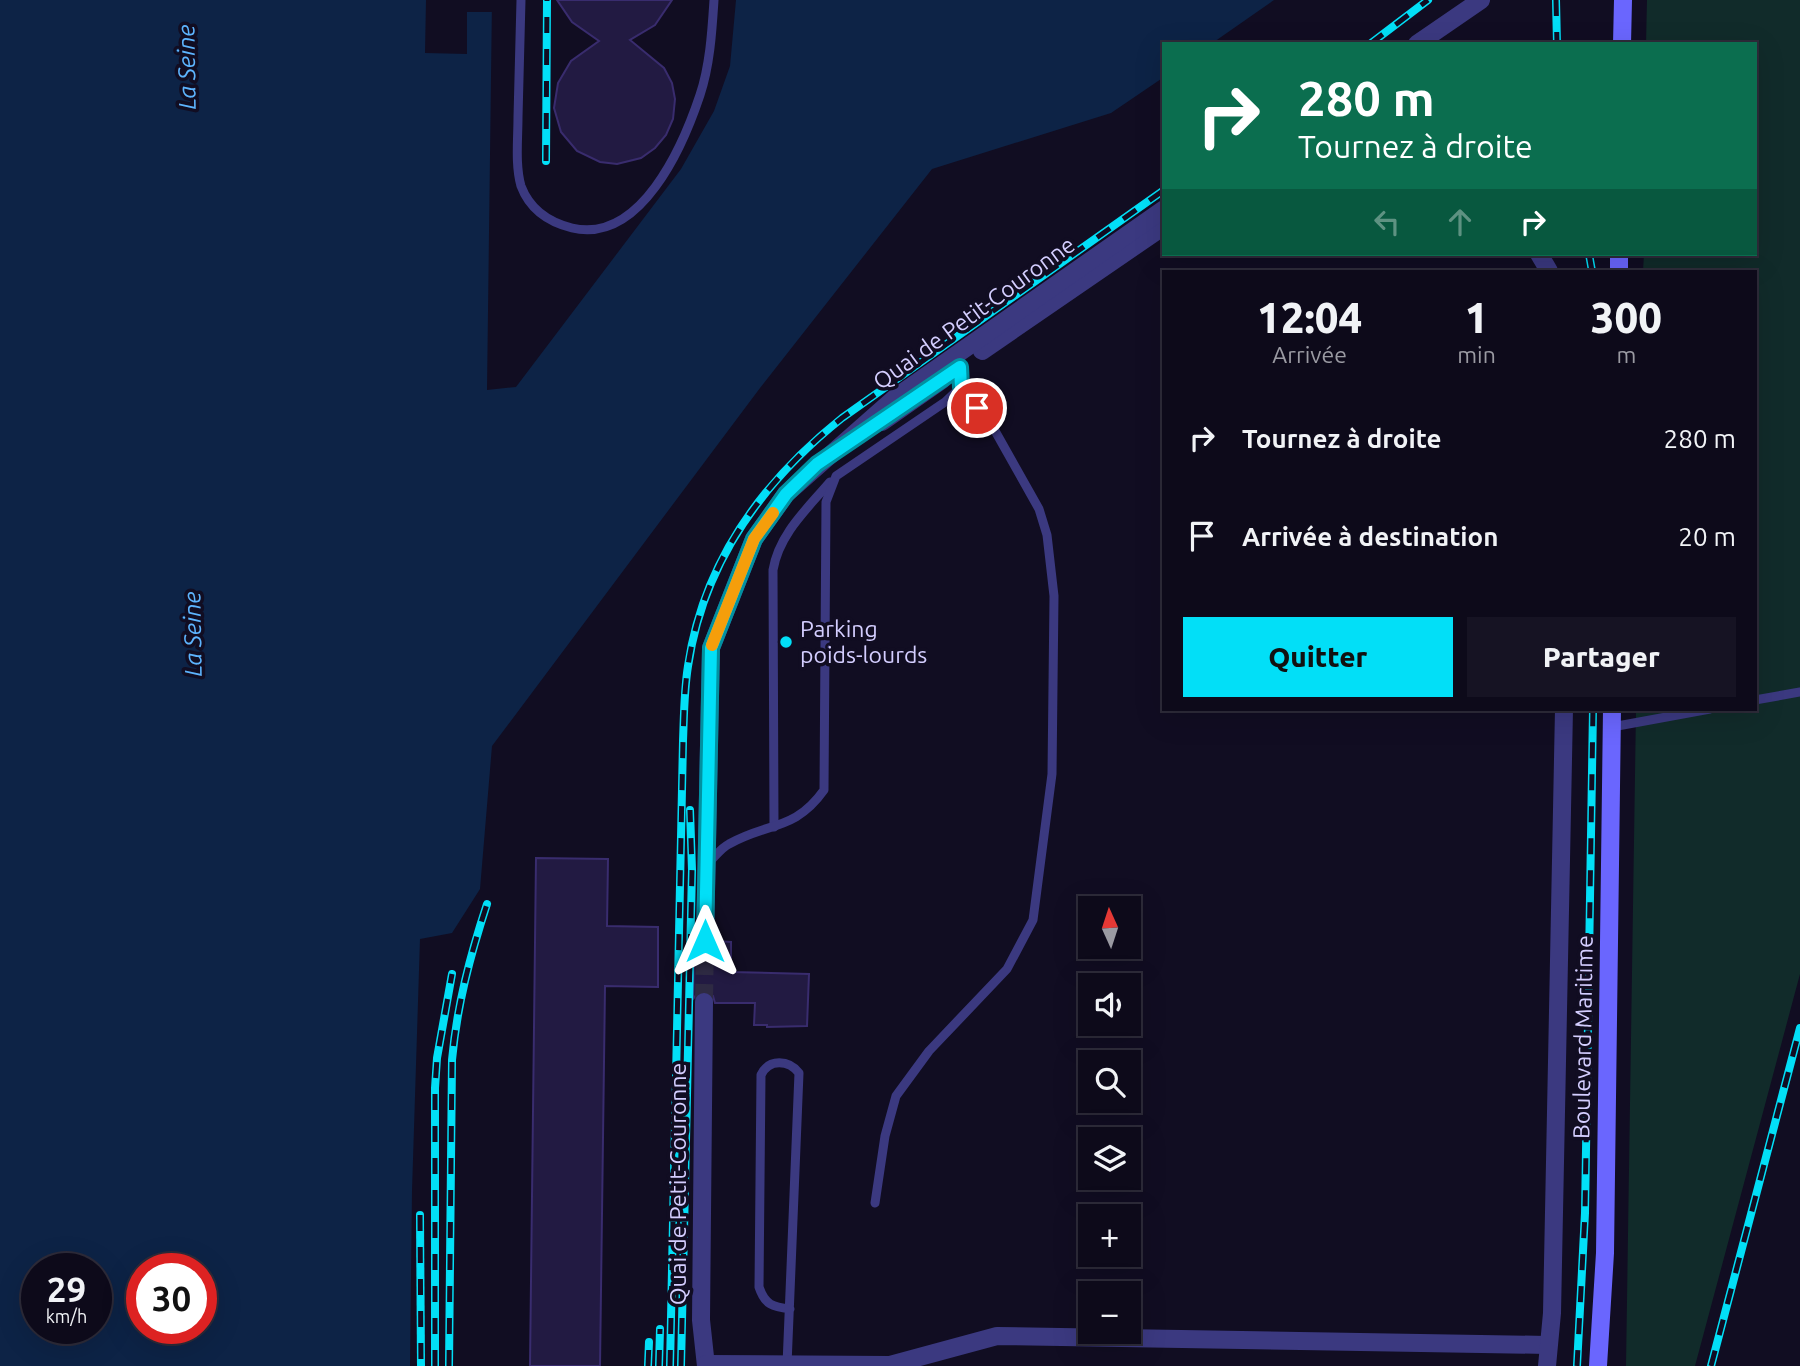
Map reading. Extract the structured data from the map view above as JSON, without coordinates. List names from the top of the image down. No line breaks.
{"streets":{"street":["Quai de Petit-Couronne","Boulevard Maritime"]},"water":["La Seine"],"places":["Parking poids-lourds"],"north":"top","page":{"turn":["280 m","Tournez à droite"],"eta":["12:04","Arrivée","1","min","300","m"],"list":[{"name":"Tournez à droite","value":"280 m"},{"name":"Arrivée à destination","value":"20 m"}],"buttons":["Quitter","Partager"],"map_buttons":["+","−"],"speed":"29 km/h","limit":"30"}}
